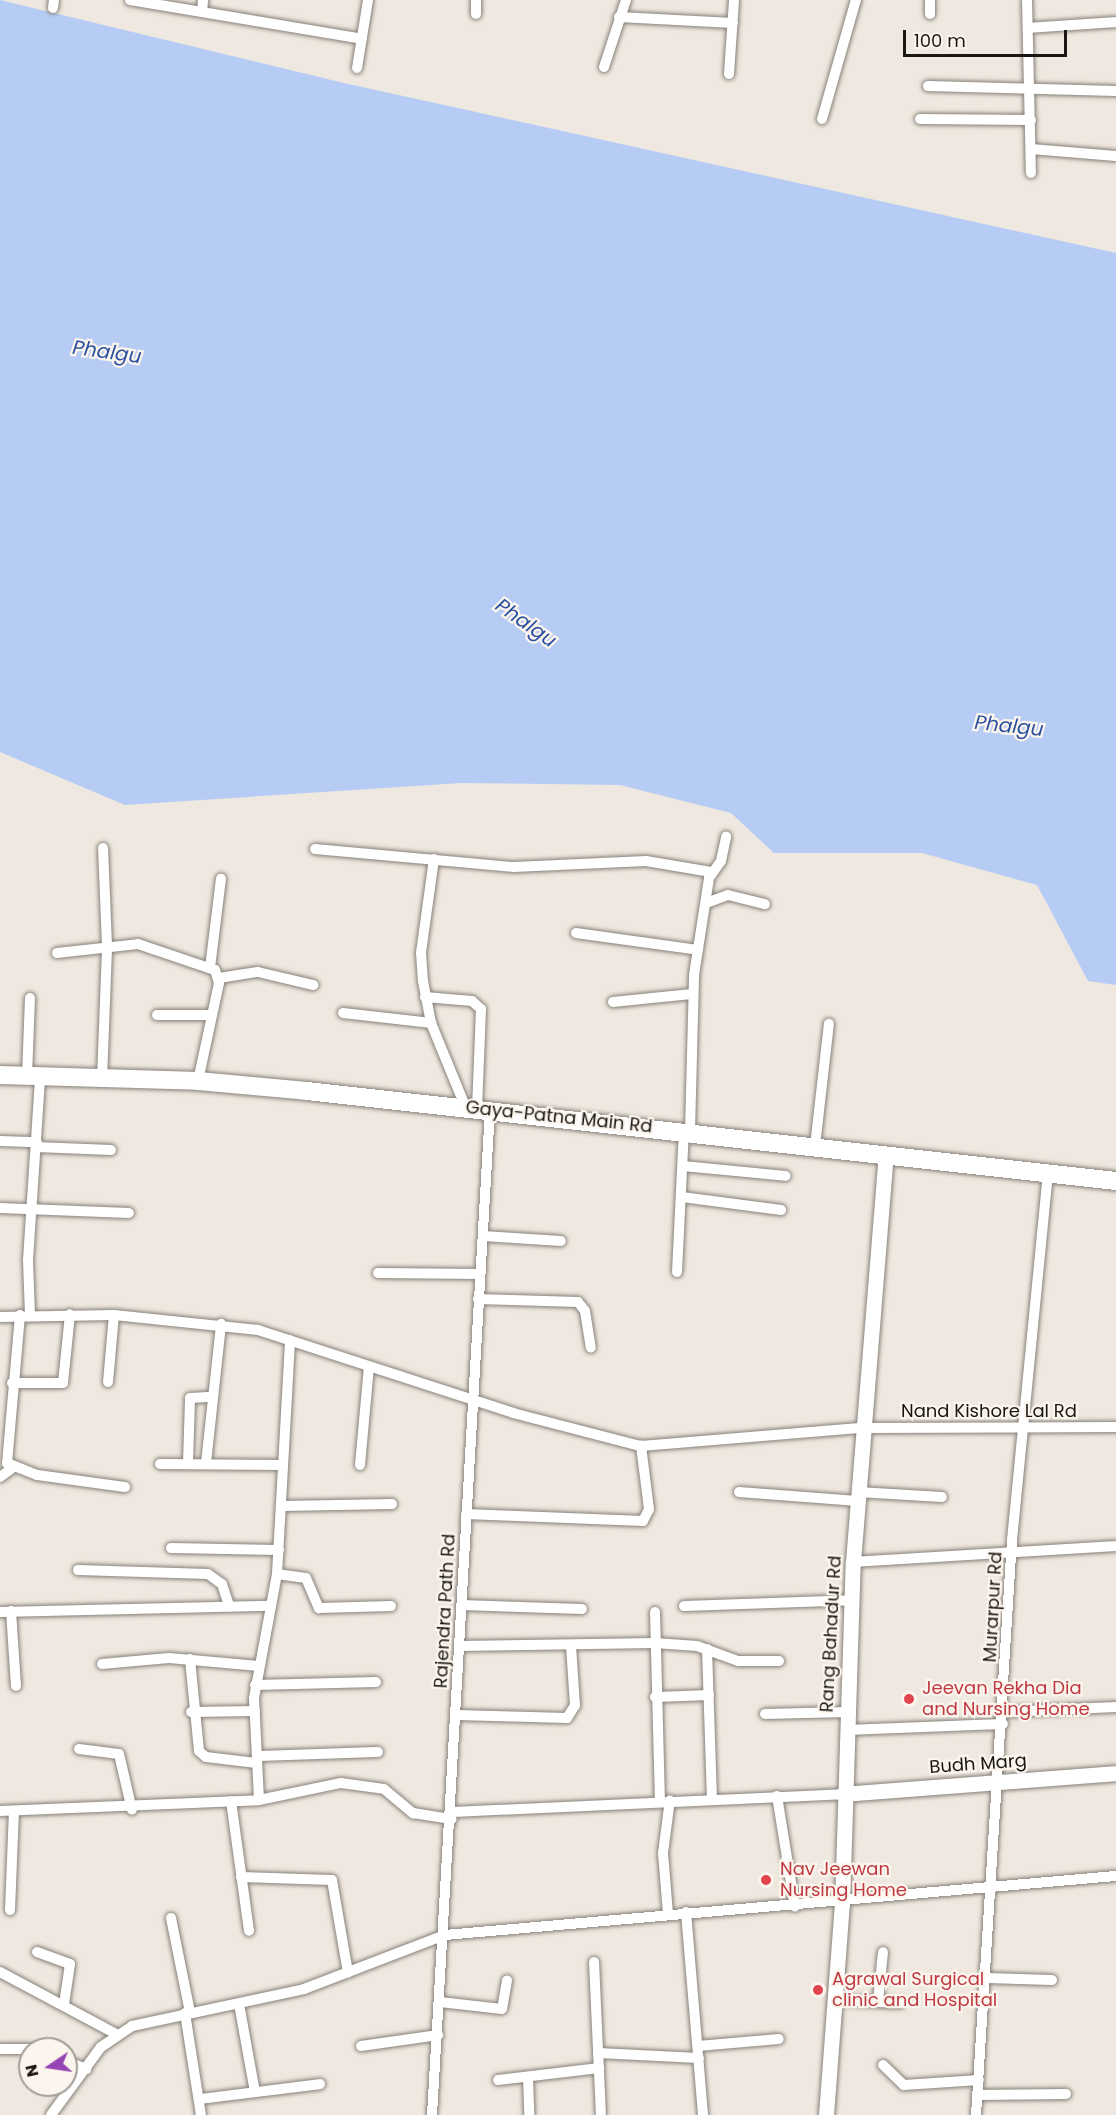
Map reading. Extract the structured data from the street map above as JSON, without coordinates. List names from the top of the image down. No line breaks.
{"streets":{"main road":["Gaya-Patna Main Rd"],"street":["Nand Kishore Lal Rd","Murarpur Rd","Rajendra Path Rd","Rang Bahadur Rd","Budh Marg"]},"crossings":[["Gaya-Patna Main Rd","Murarpur Rd"],["Gaya-Patna Main Rd","Rajendra Path Rd"],["Gaya-Patna Main Rd","Rang Bahadur Rd"],["Nand Kishore Lal Rd","Murarpur Rd"],["Nand Kishore Lal Rd","Rajendra Path Rd"],["Nand Kishore Lal Rd","Rang Bahadur Rd"],["Murarpur Rd","Budh Marg"],["Rang Bahadur Rd","Budh Marg"]],"water":["Phalgu"],"places":["Jeevan Rekha Dia and Nursing Home","Nav Jeewan Nursing Home","Agrawal Surgical clinic and Hospital"],"scale_bar":"100 m","north":"left"}
